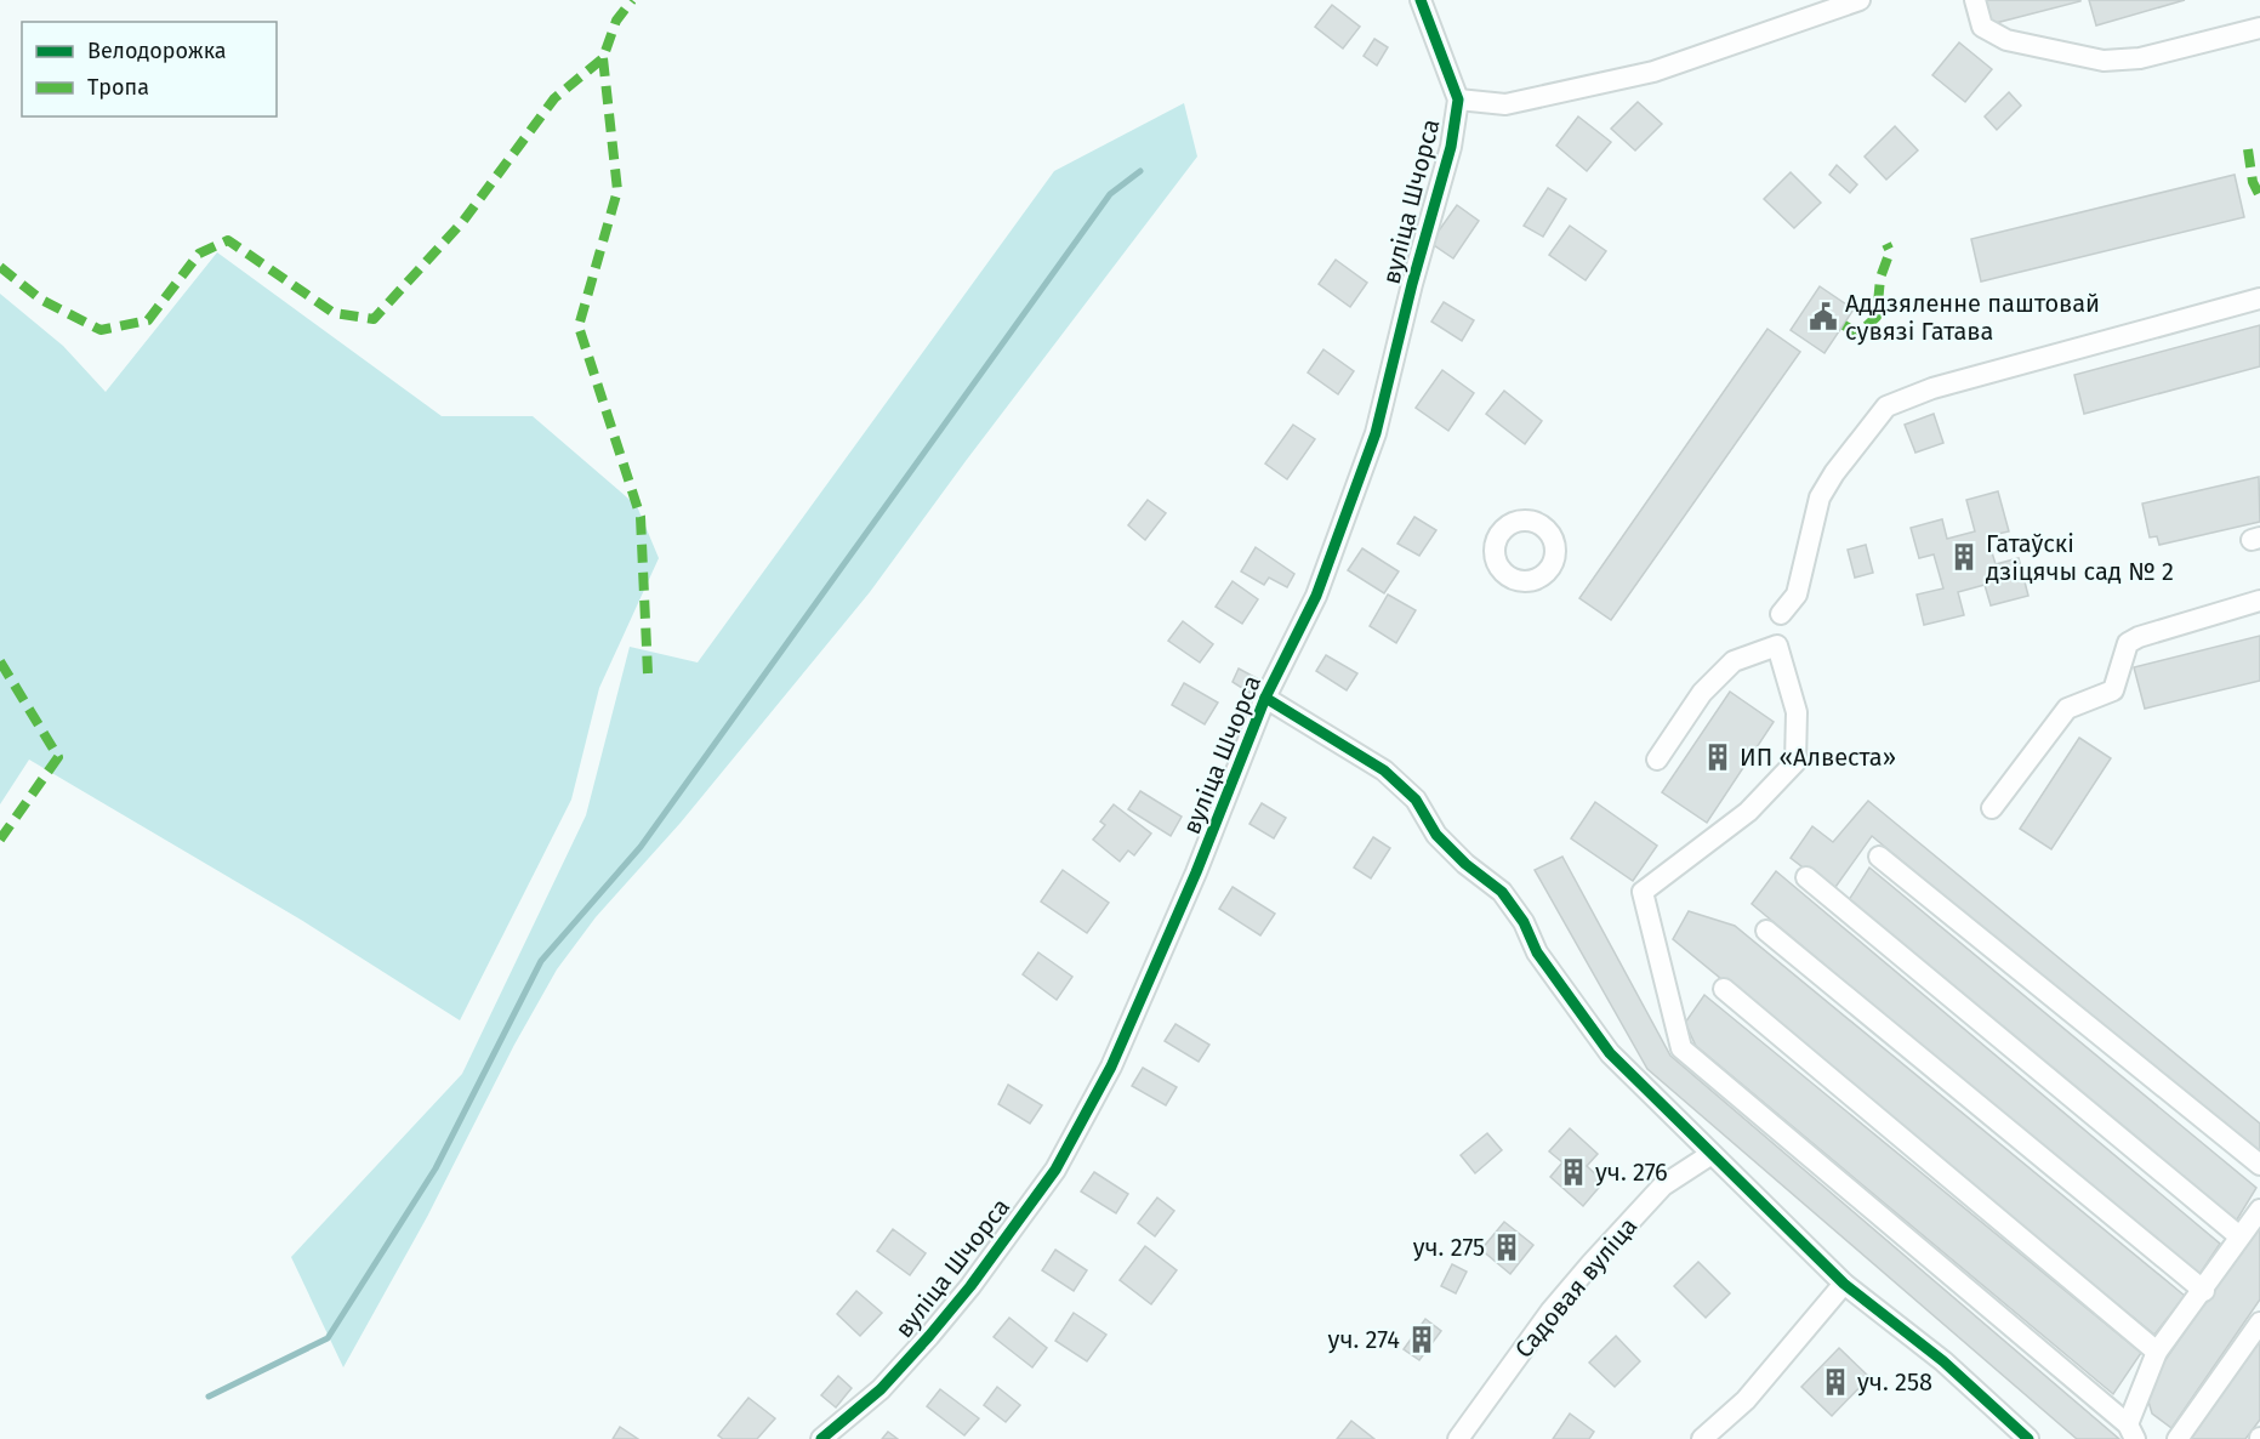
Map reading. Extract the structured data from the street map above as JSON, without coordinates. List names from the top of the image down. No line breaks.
{"streets":{"street":["вуліца Шчорса","Садовая вуліца"]},"places":{"public building":["Аддзяленне паштовай сувязі Гатава"],"building":["Гатаўскі дзіцячы сад № 2","ИП «Алвеста»","уч. 276","уч. 275","уч. 274","уч. 258"]},"legend":["Велодорожка","Тропа"]}
